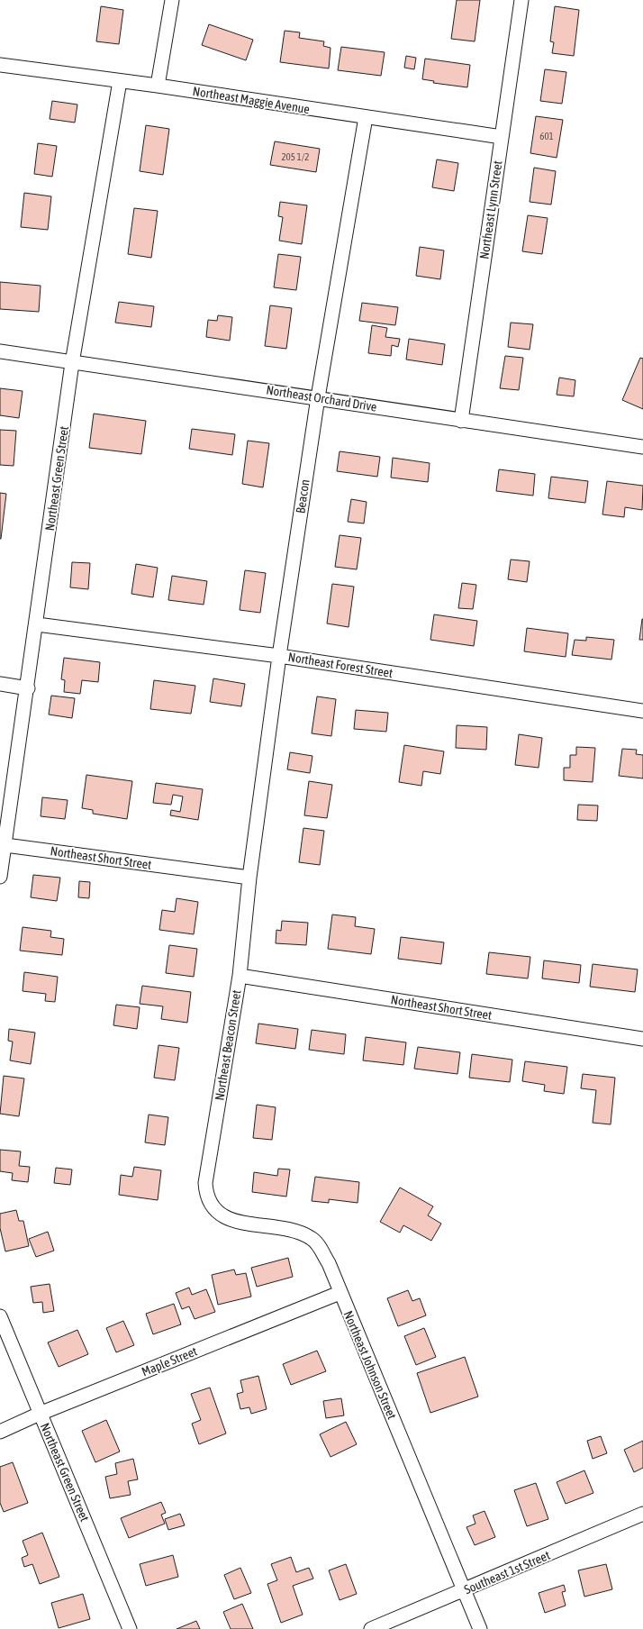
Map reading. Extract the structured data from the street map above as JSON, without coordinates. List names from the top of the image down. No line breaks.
{"streets":{"street":["Northeast Maggie Avenue","Northeast Lynn Street","Northeast Orchard Drive","Northeast Green Street","Beacon","Northeast Forest Street","Northeast Short Street","Northeast Beacon Street","Maple Street","Northeast Johnson Street","Southeast 1st Street"]},"crossings":[["Northeast Maggie Avenue","Northeast Lynn Street"],["Northeast Maggie Avenue","Northeast Green Street"],["Northeast Maggie Avenue","Beacon"],["Northeast Lynn Street","Northeast Orchard Drive"],["Northeast Orchard Drive","Northeast Green Street"],["Northeast Orchard Drive","Beacon"],["Northeast Green Street","Northeast Forest Street"],["Northeast Green Street","Northeast Short Street"],["Northeast Green Street","Maple Street"],["Beacon","Northeast Forest Street"],["Beacon","Northeast Short Street"],["Beacon","Northeast Beacon Street"],["Northeast Short Street","Northeast Beacon Street"],["Northeast Beacon Street","Northeast Johnson Street"],["Maple Street","Northeast Johnson Street"],["Northeast Johnson Street","Southeast 1st Street"]],"house_numbers":["601","205 1/2"]}
